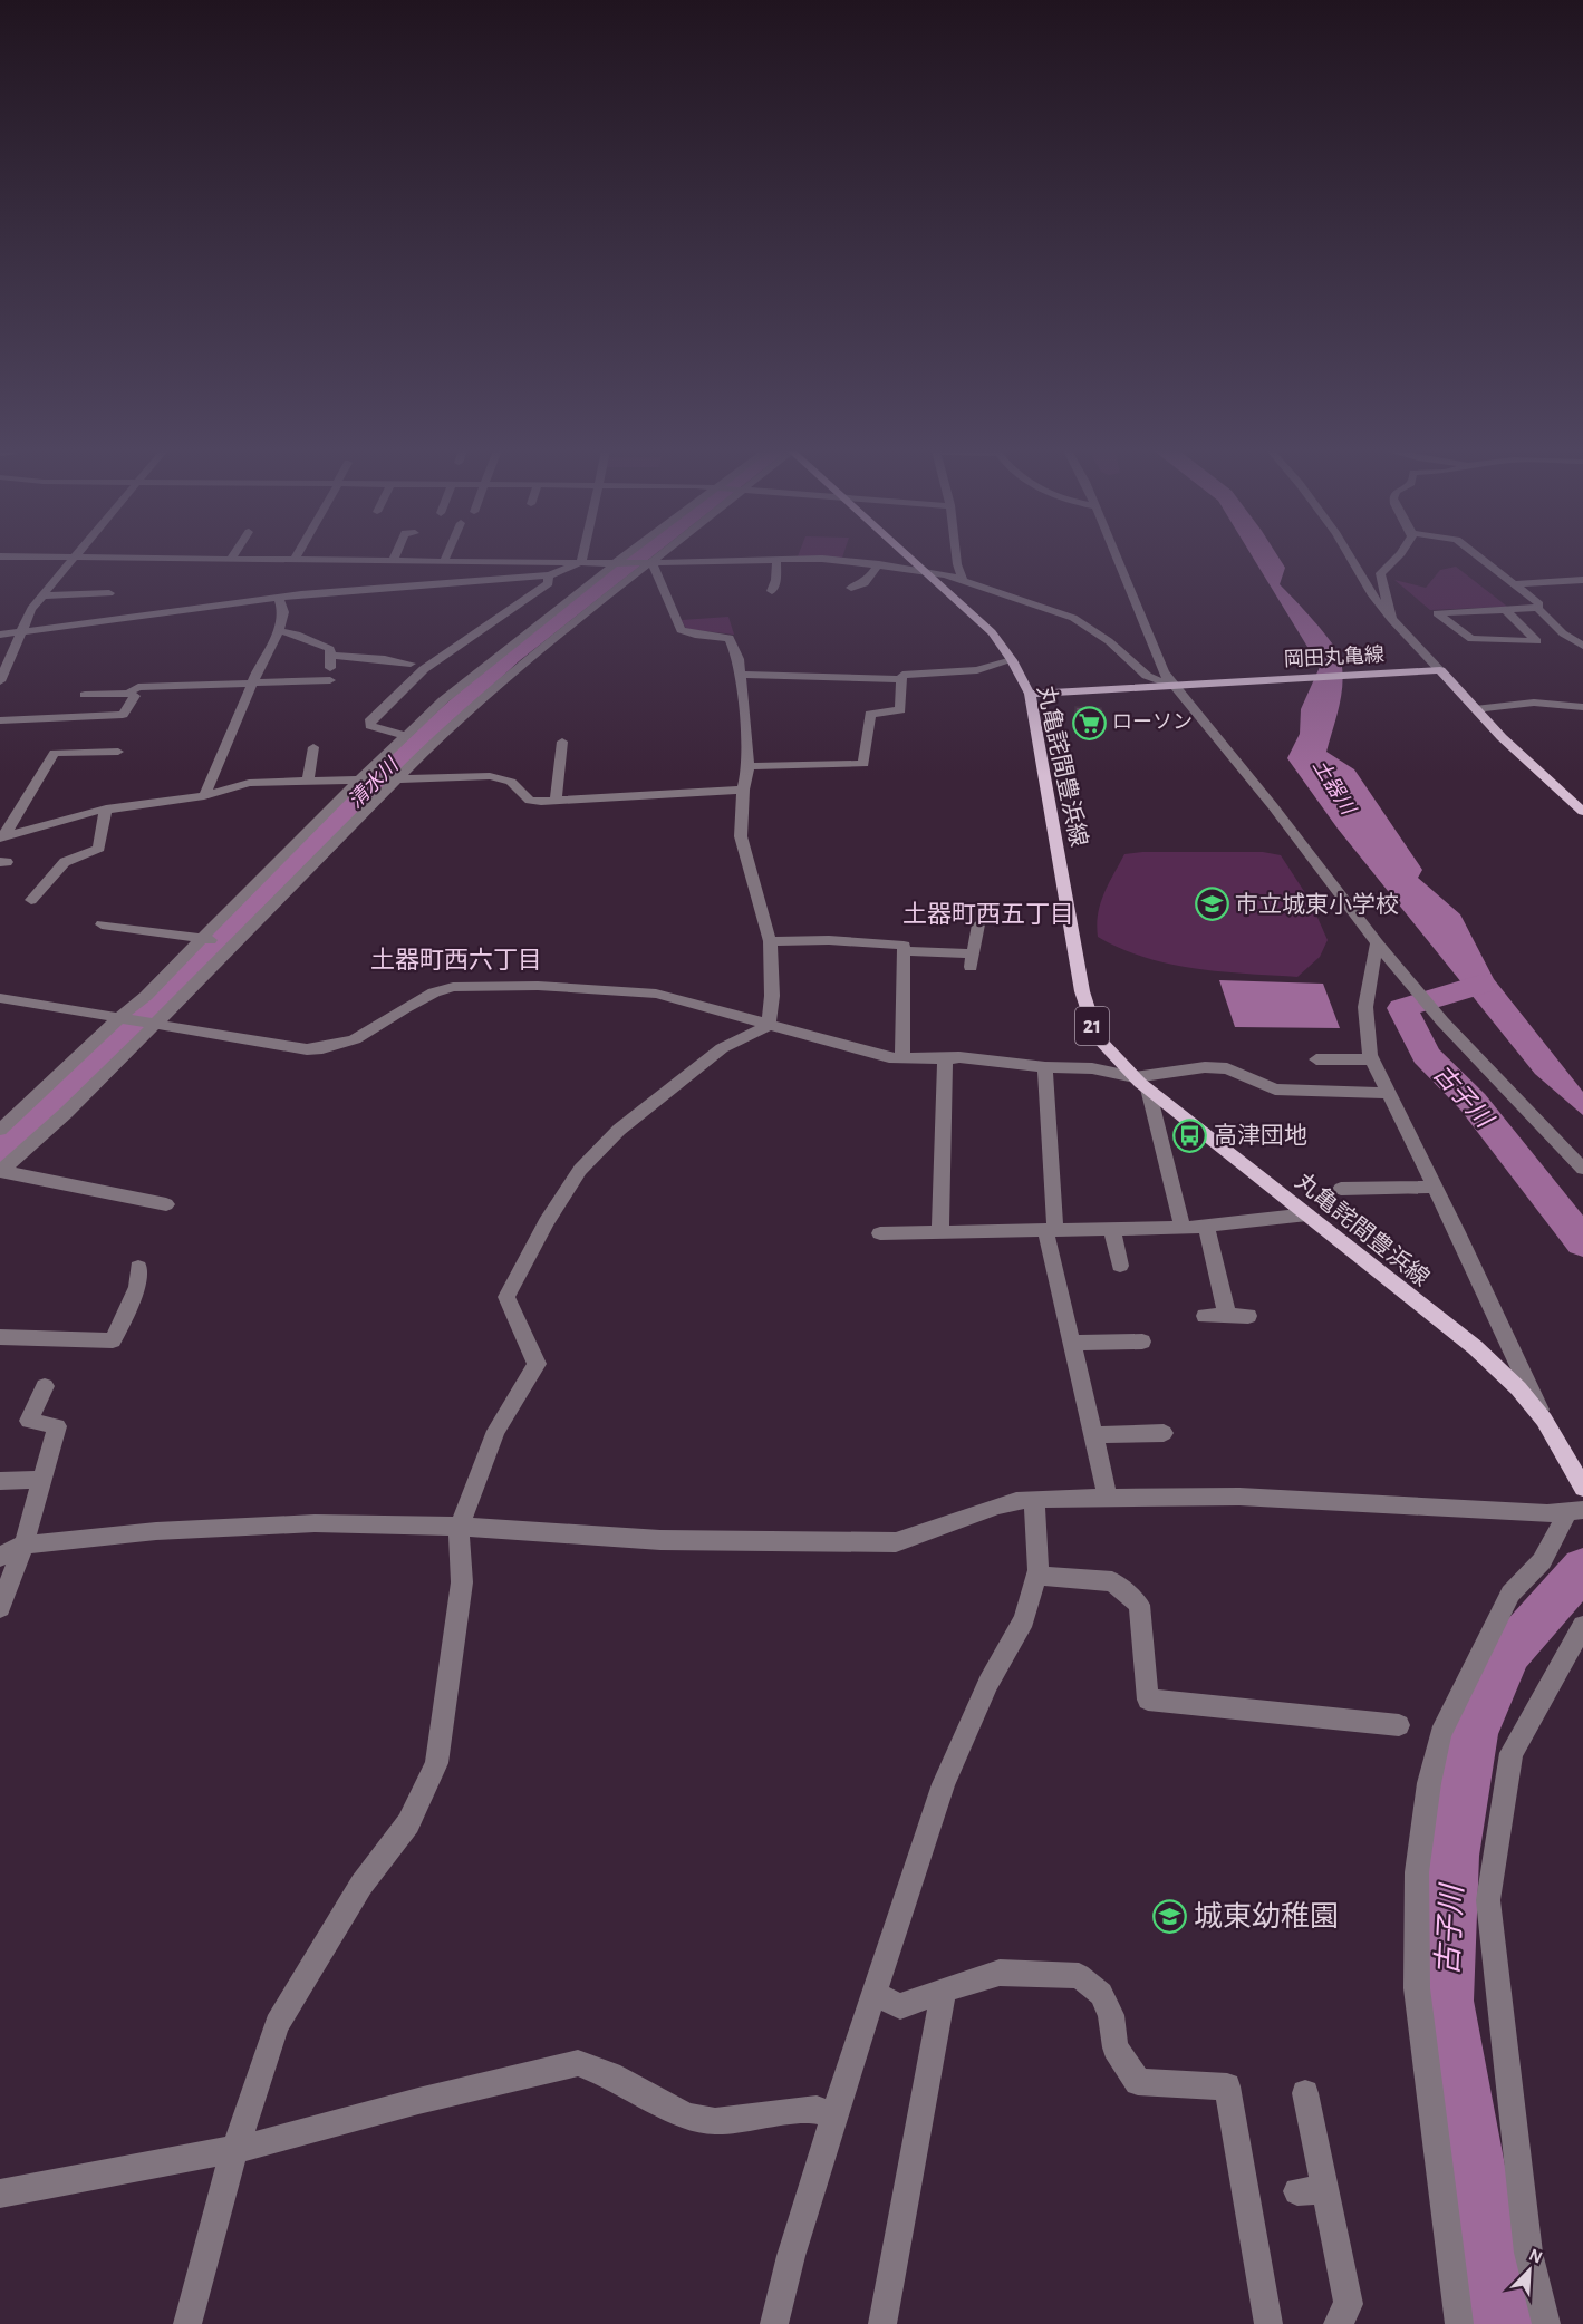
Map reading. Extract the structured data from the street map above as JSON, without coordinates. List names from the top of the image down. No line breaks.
{"streets":{"main road":["岡田丸亀線","丸亀詫間豊浜線","21"]},"crossings":[["岡田丸亀線","丸亀詫間豊浜線"]],"districts":["土器町西五丁目","土器町西六丁目"],"water":["清水川","土器川","古子川"],"places":{"supermarket":["ローソン"],"school or university":["市立城東小学校","城東幼稚園"],"bus stop":["高津団地"]},"north":"top right"}
